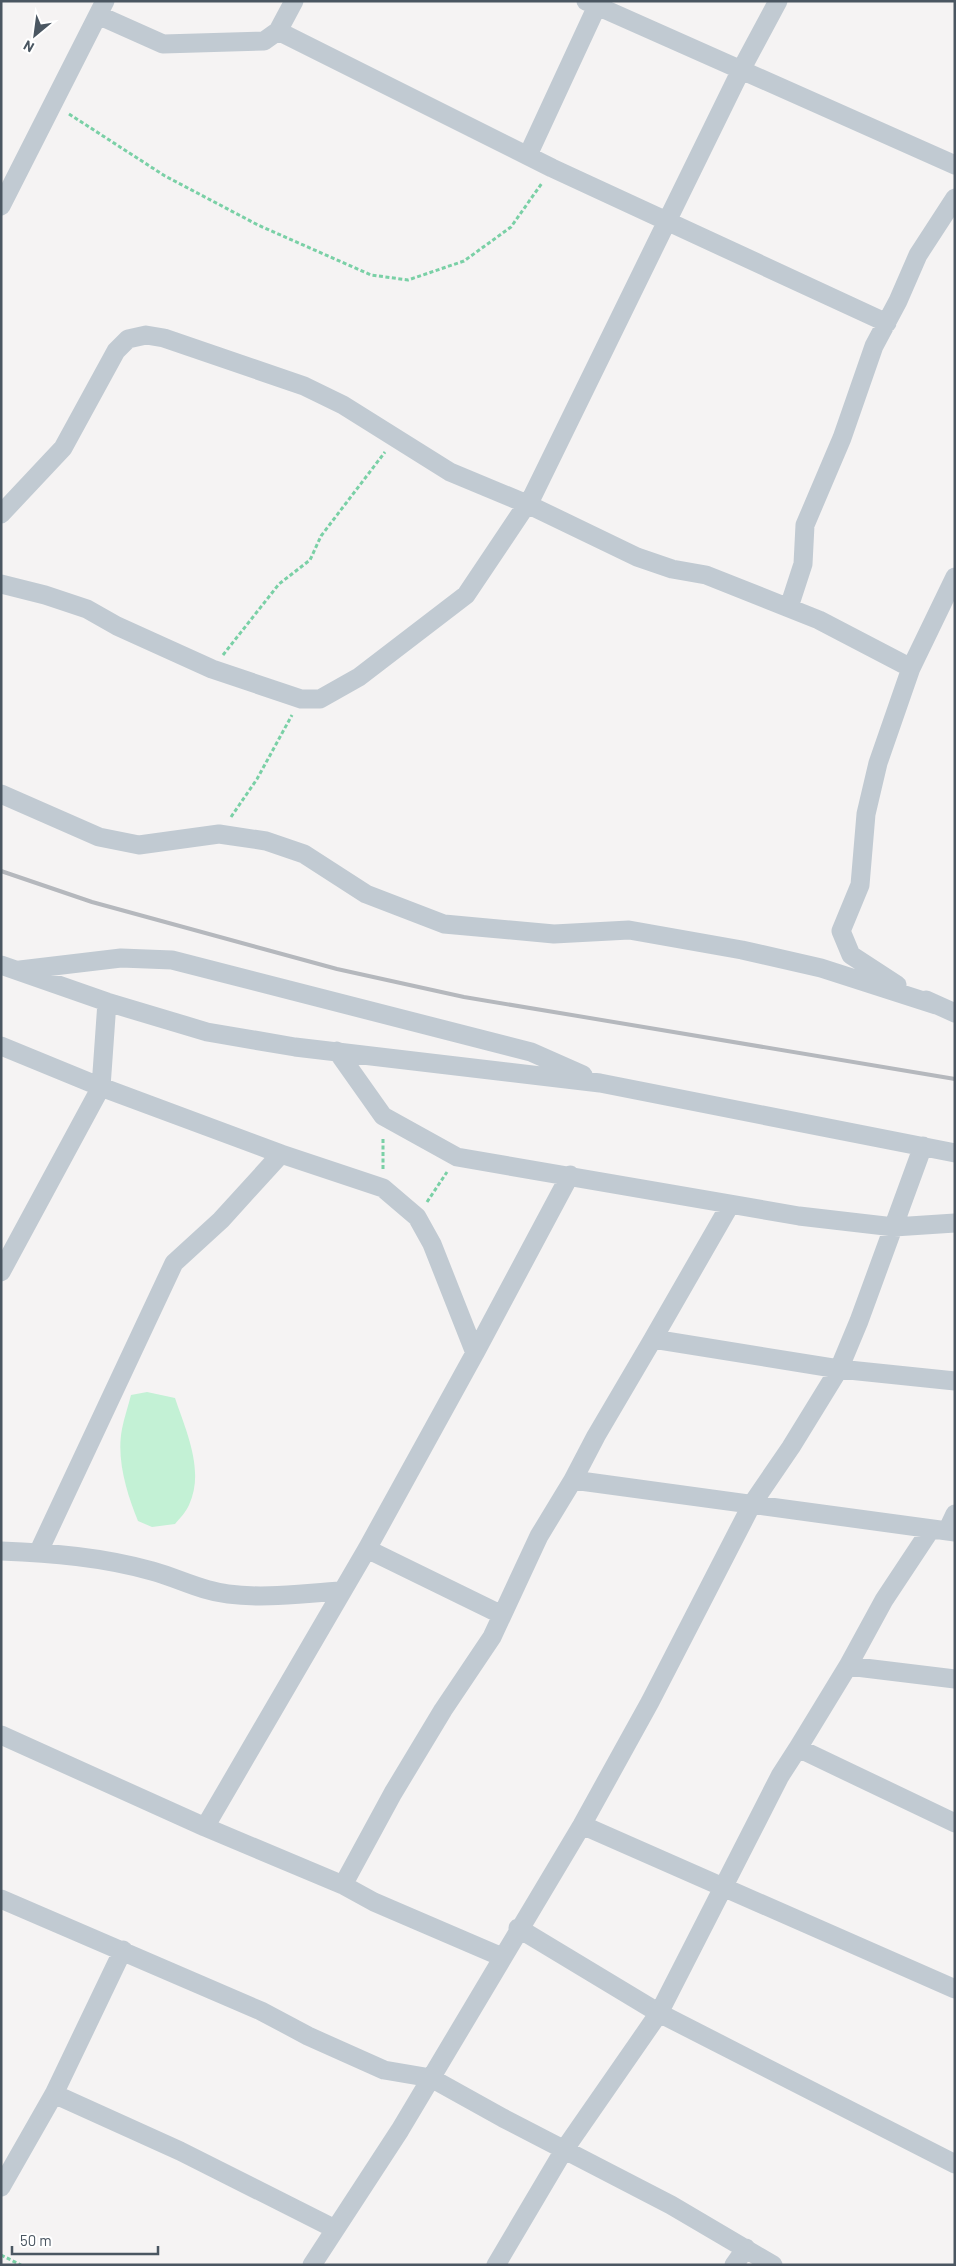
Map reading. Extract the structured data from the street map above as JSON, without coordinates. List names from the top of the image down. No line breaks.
{"scale_bar":"50 m","north":"bottom left"}
